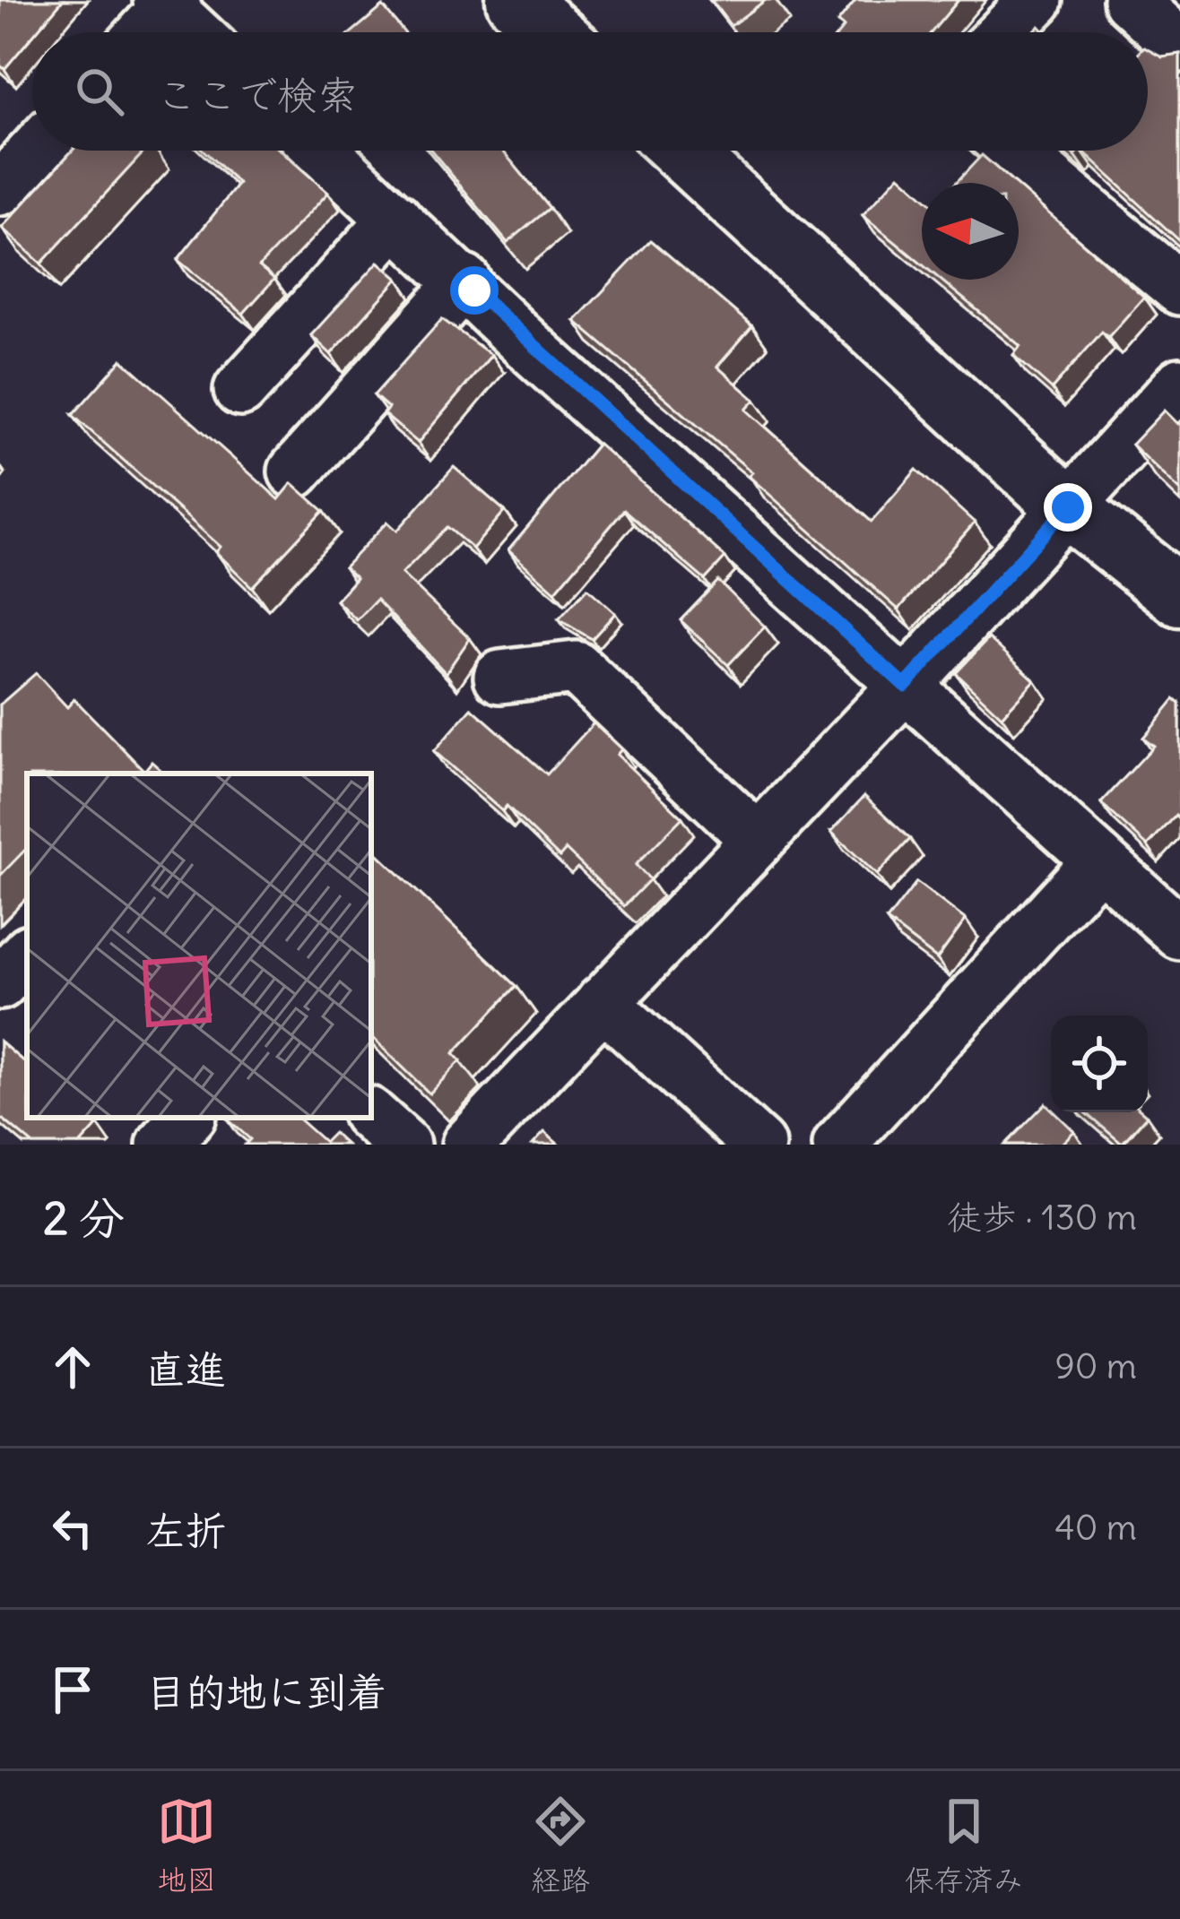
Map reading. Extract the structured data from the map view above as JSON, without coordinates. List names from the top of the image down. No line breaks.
{"north":"left","page":{"search":"ここで検索","heading":["2 分","徒歩 · 130 m"],"list":[["直進","90 m"],["左折","40 m"],"目的地に到着"],"nav":["地図","経路","保存済み"]}}
